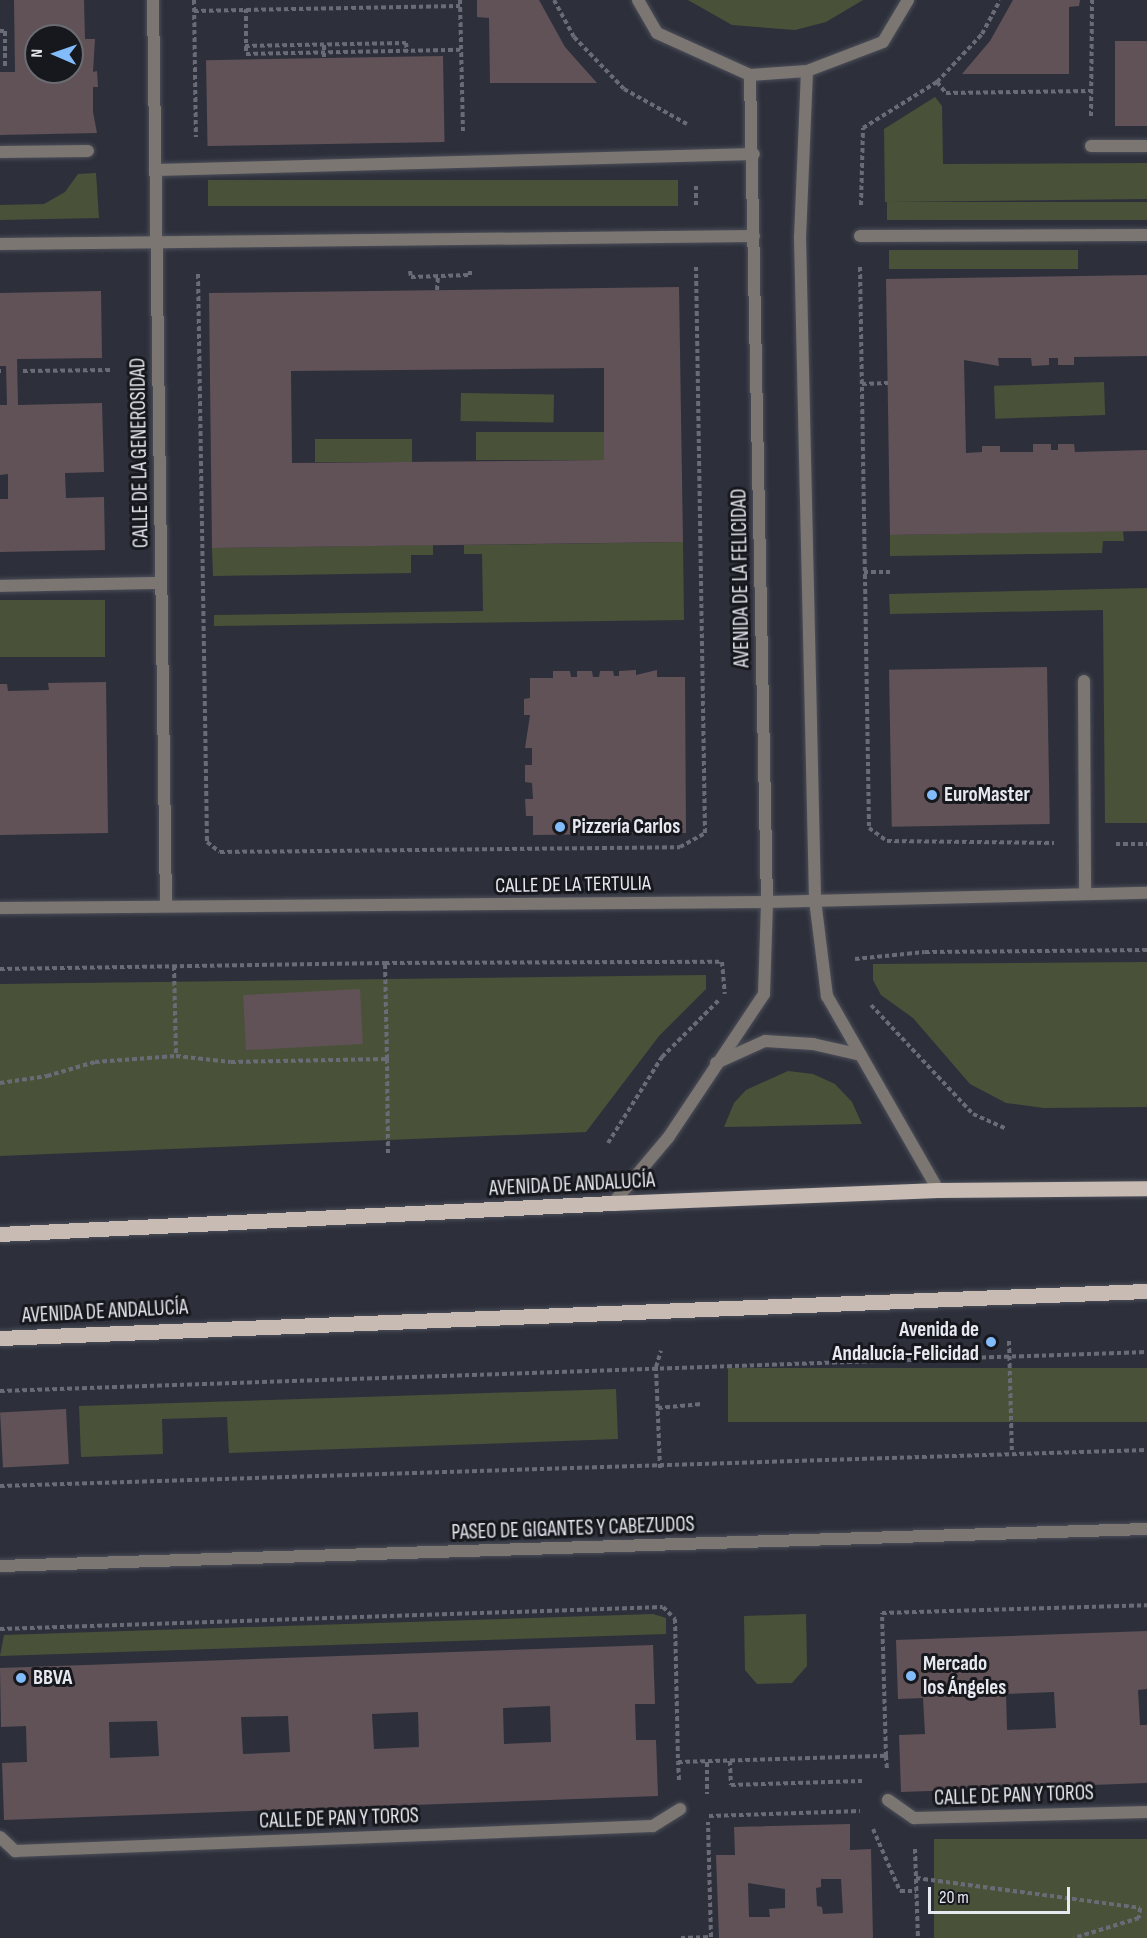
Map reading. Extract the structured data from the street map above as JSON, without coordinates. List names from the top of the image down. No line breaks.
{"streets":{"main road":["AVENIDA DE ANDALUCÍA"],"street":["CALLE DE LA GENEROSIDAD","AVENIDA DE LA FELICIDAD","CALLE DE LA TERTULIA","PASEO DE GIGANTES Y CABEZUDOS","CALLE DE PAN Y TOROS"]},"crossings":[["CALLE DE LA GENEROSIDAD","CALLE DE LA TERTULIA"],["AVENIDA DE LA FELICIDAD","CALLE DE LA TERTULIA"],["AVENIDA DE LA FELICIDAD","AVENIDA DE ANDALUCÍA"]],"places":["EuroMaster","Pizzería Carlos","Avenida de Andalucía-Felicidad","Mercado los Ángeles","BBVA"],"scale_bar":"20 m","north":"left"}
